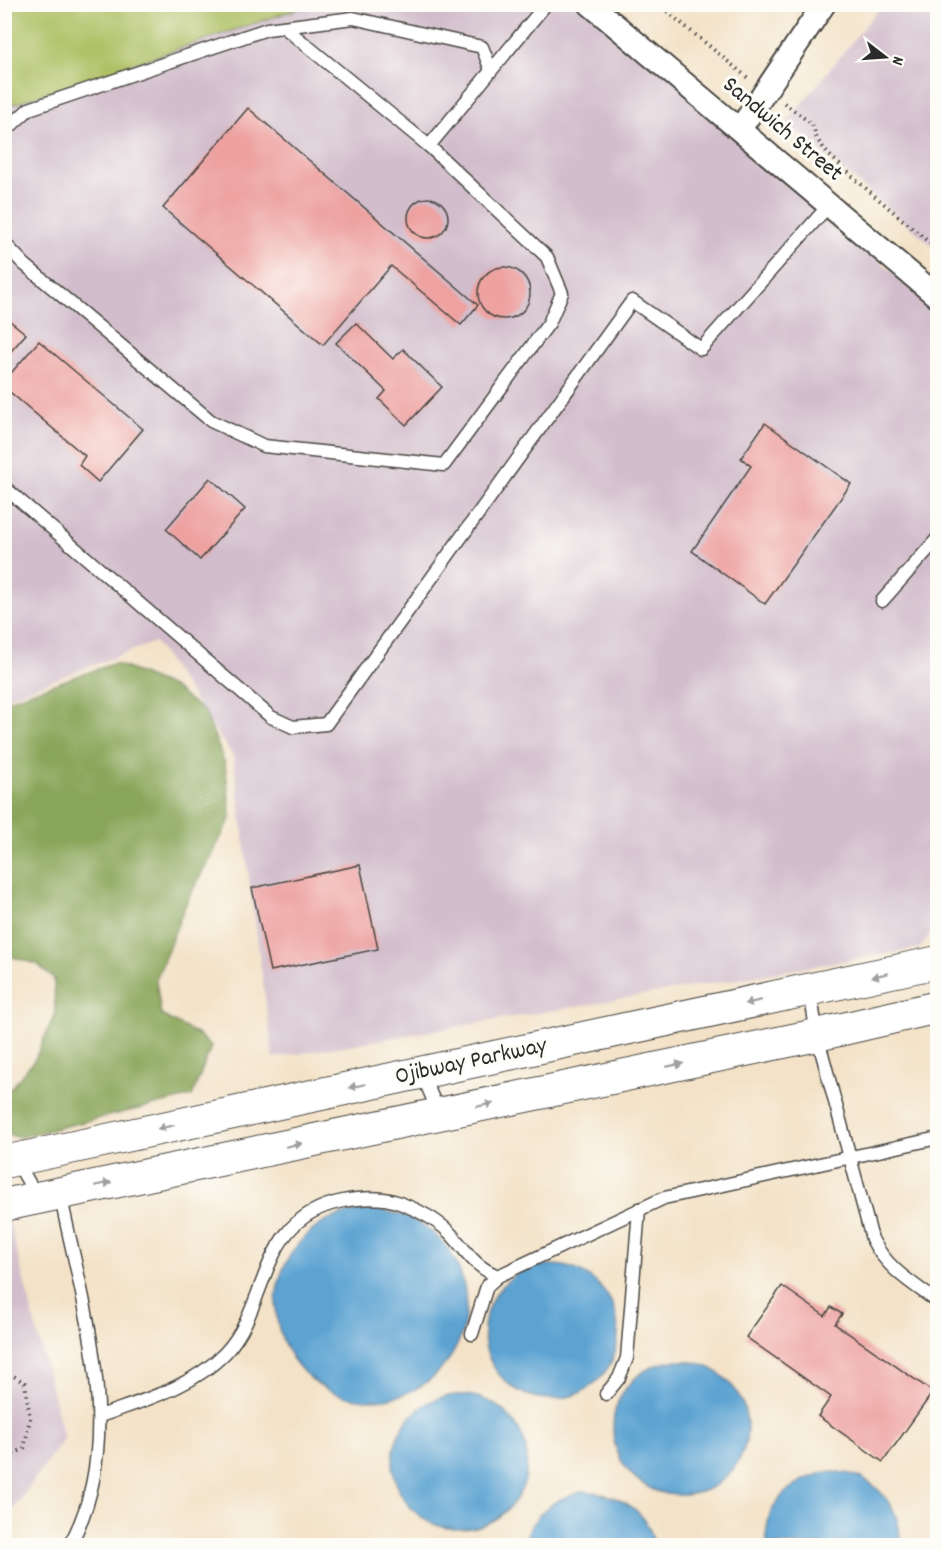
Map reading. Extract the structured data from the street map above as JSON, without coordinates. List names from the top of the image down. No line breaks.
{"streets":{"main road":["Ojibway Parkway"],"street":["Sandwich Street"]},"north":"right"}
